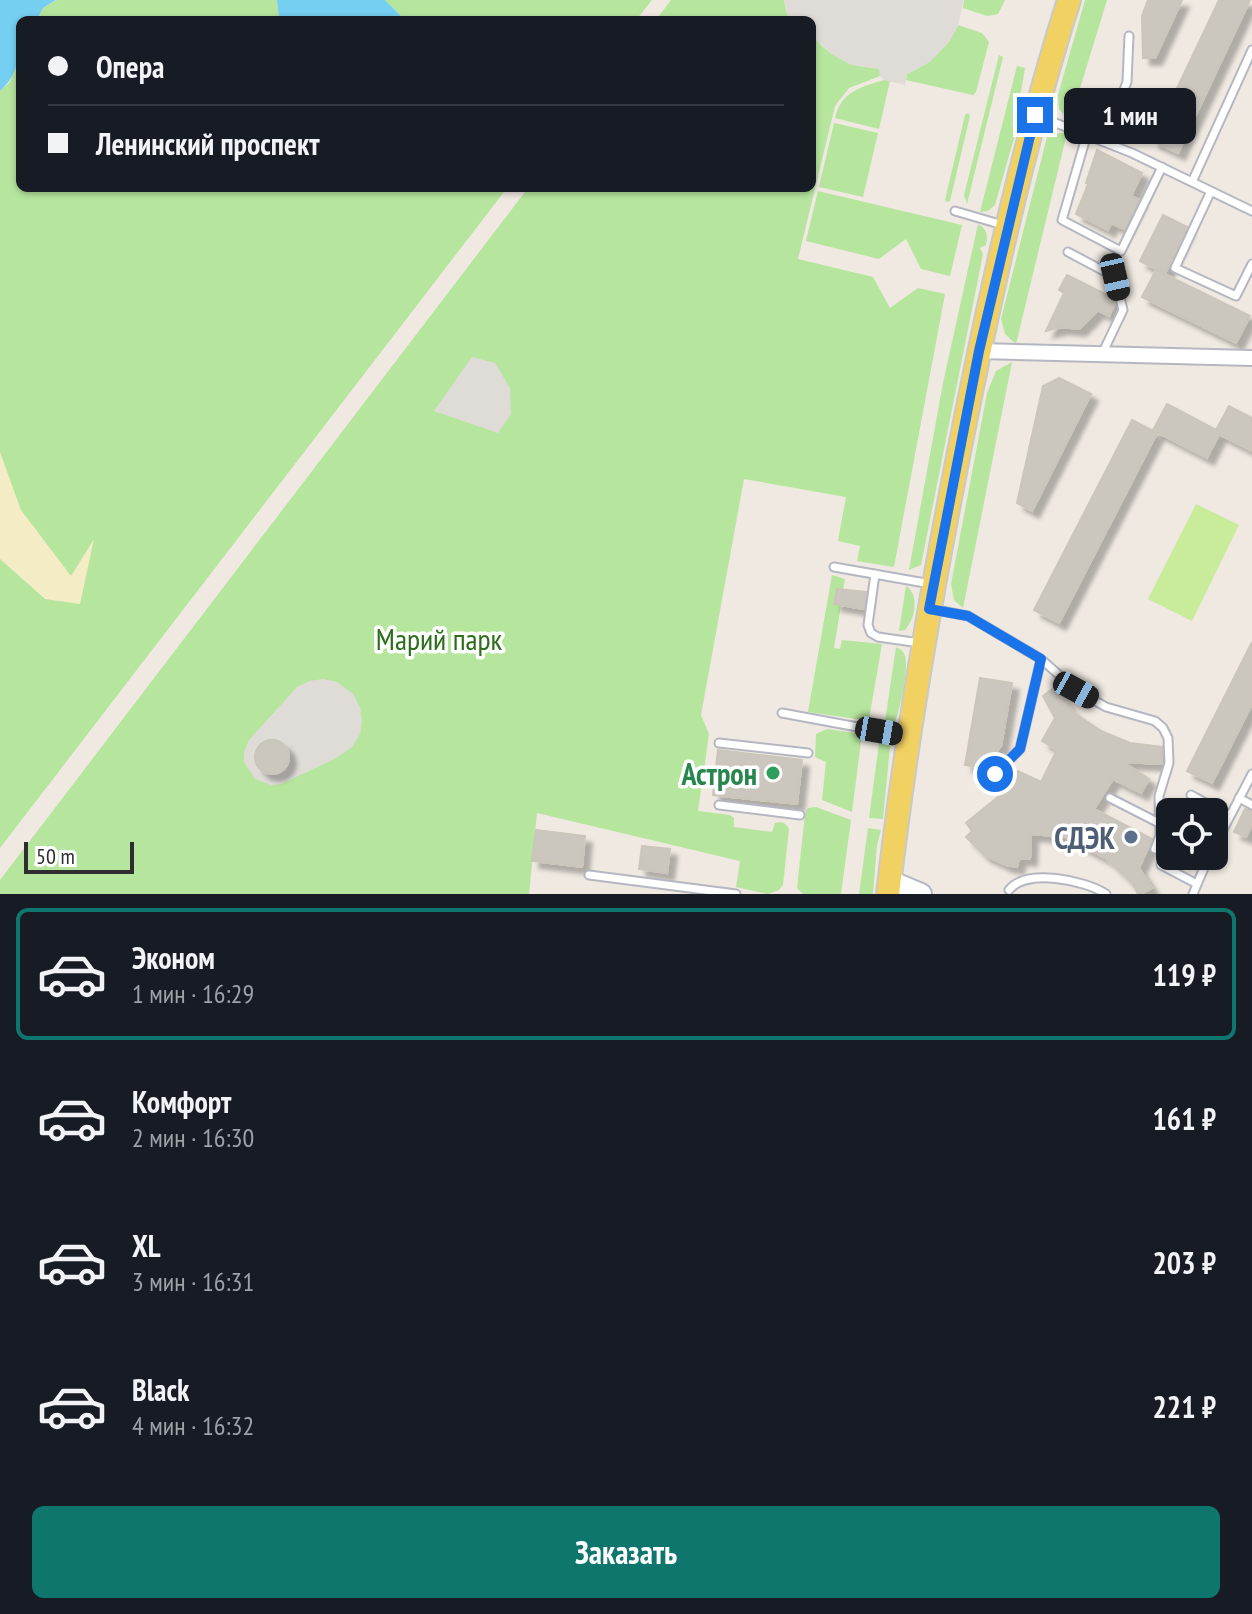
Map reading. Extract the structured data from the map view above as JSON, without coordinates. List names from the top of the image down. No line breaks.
{"parks":["Марий парк"],"places":["Астрон","СДЭК"],"scale_bar":"50 m","page":{"banner":["Опера","Ленинский проспект"],"bubble":"1 мин","scale":"50 m","list":[{"name":"Эконом","note":"1 мин · 16:29","value":"119 ₽"},{"name":"Комфорт","note":"2 мин · 16:30","value":"161 ₽"},{"name":"XL","note":"3 мин · 16:31","value":"203 ₽"},{"name":"Black","note":"4 мин · 16:32","value":"221 ₽"}],"buttons":"Заказать"}}
